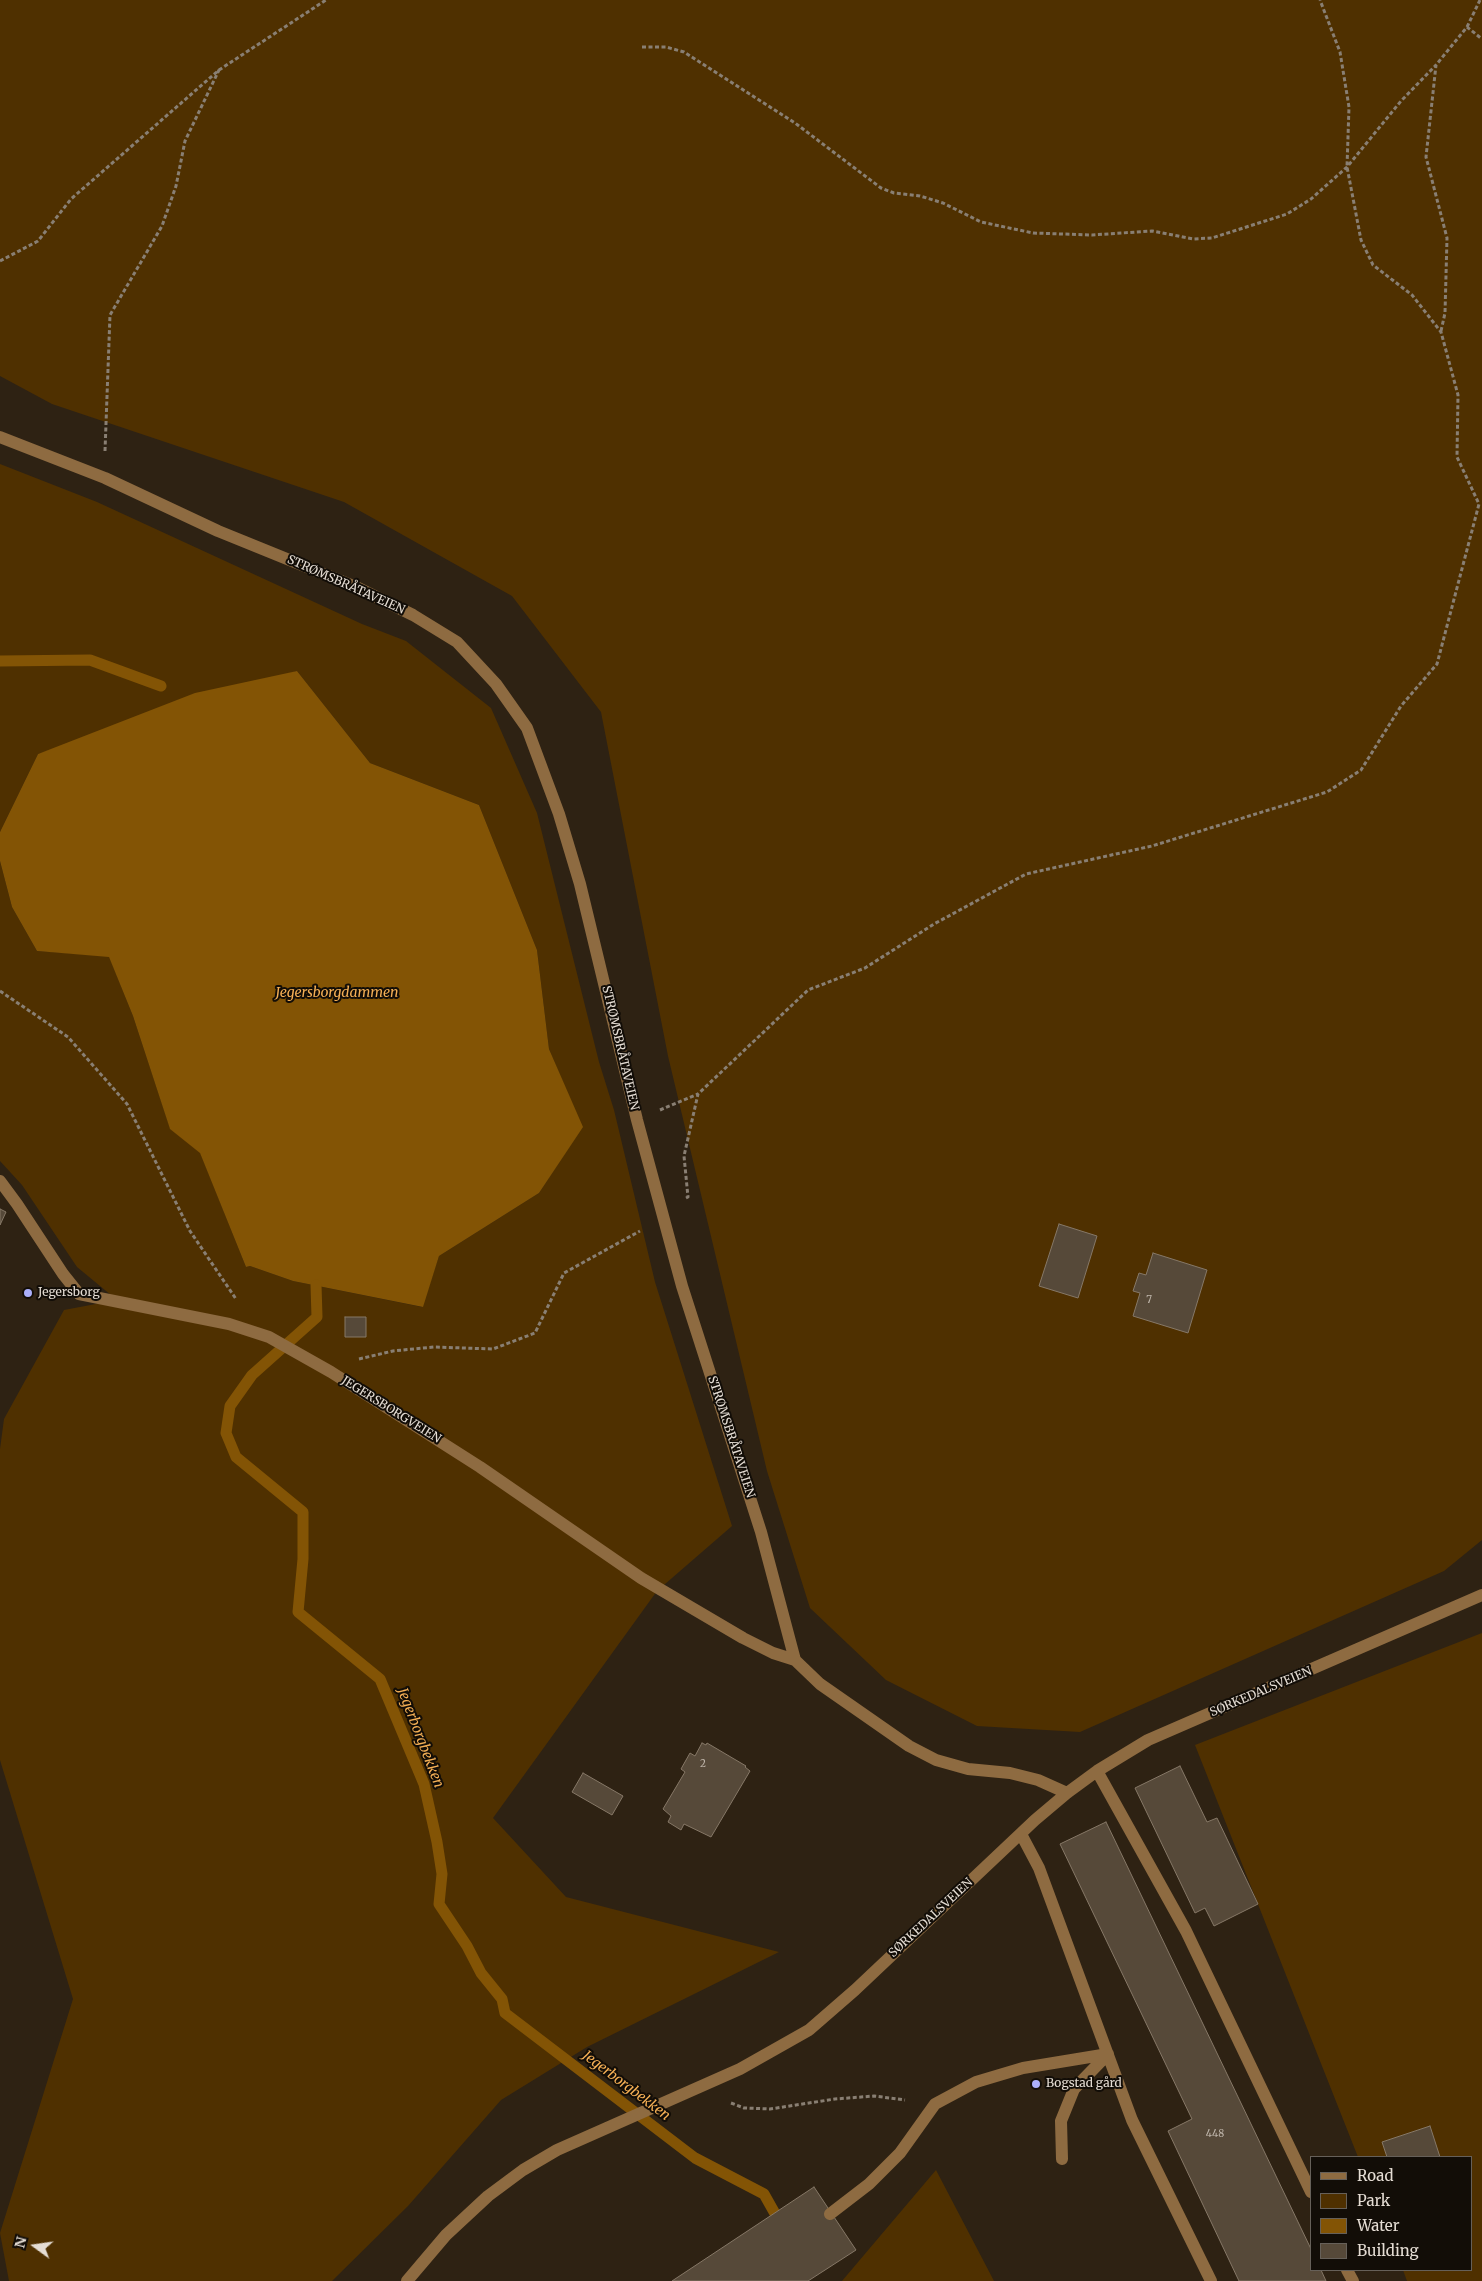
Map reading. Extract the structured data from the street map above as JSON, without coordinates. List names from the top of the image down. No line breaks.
{"streets":{"street":["STRØMSBRÅTAVEIEN","JEGERSBORGVEIEN","SØRKEDALSVEIEN"]},"crossings":[["STRØMSBRÅTAVEIEN","JEGERSBORGVEIEN"]],"water":["Jegersborgdammen","Jegerborgbekken"],"places":["Jegersborg","Bogstad gård"],"house_numbers":["7","2","448"],"legend":["Road","Park","Water","Building"],"north":"left"}
